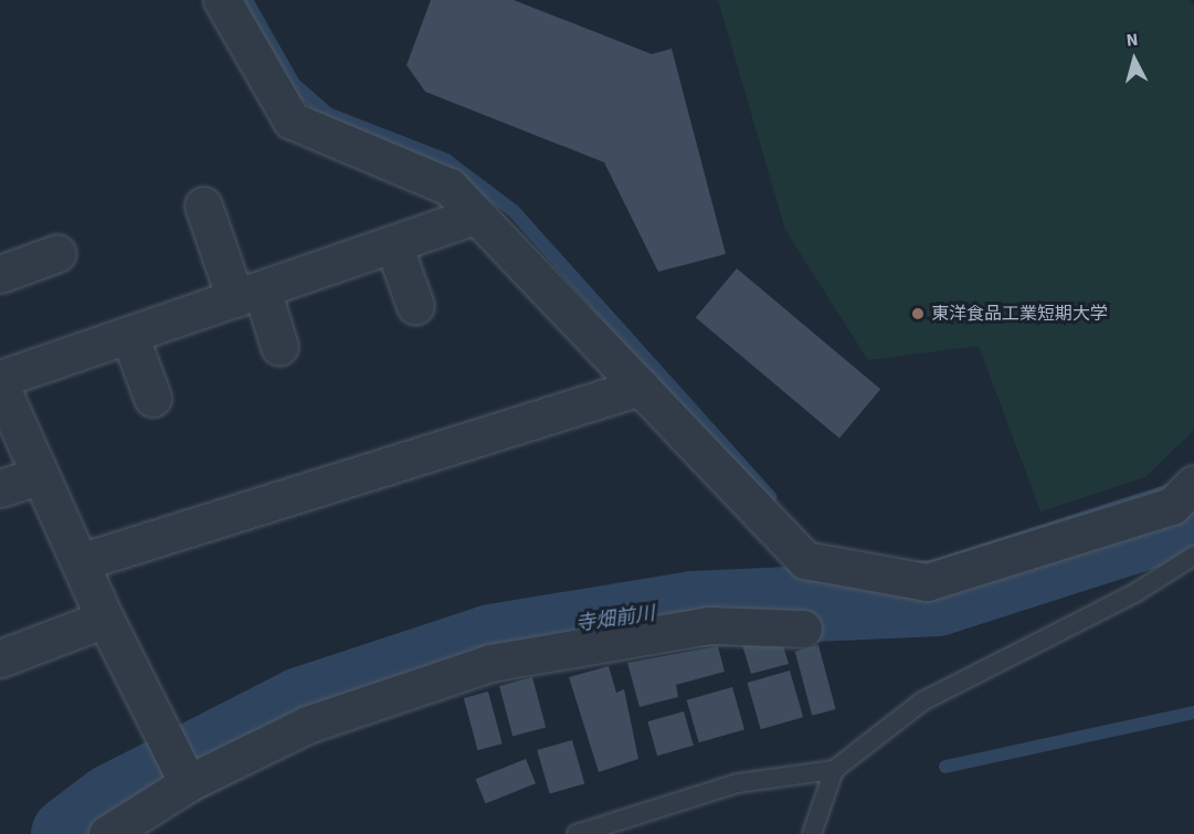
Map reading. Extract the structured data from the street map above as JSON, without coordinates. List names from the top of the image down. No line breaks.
{"water":["寺畑前川"],"places":["東洋食品工業短期大学"],"north":"top"}
